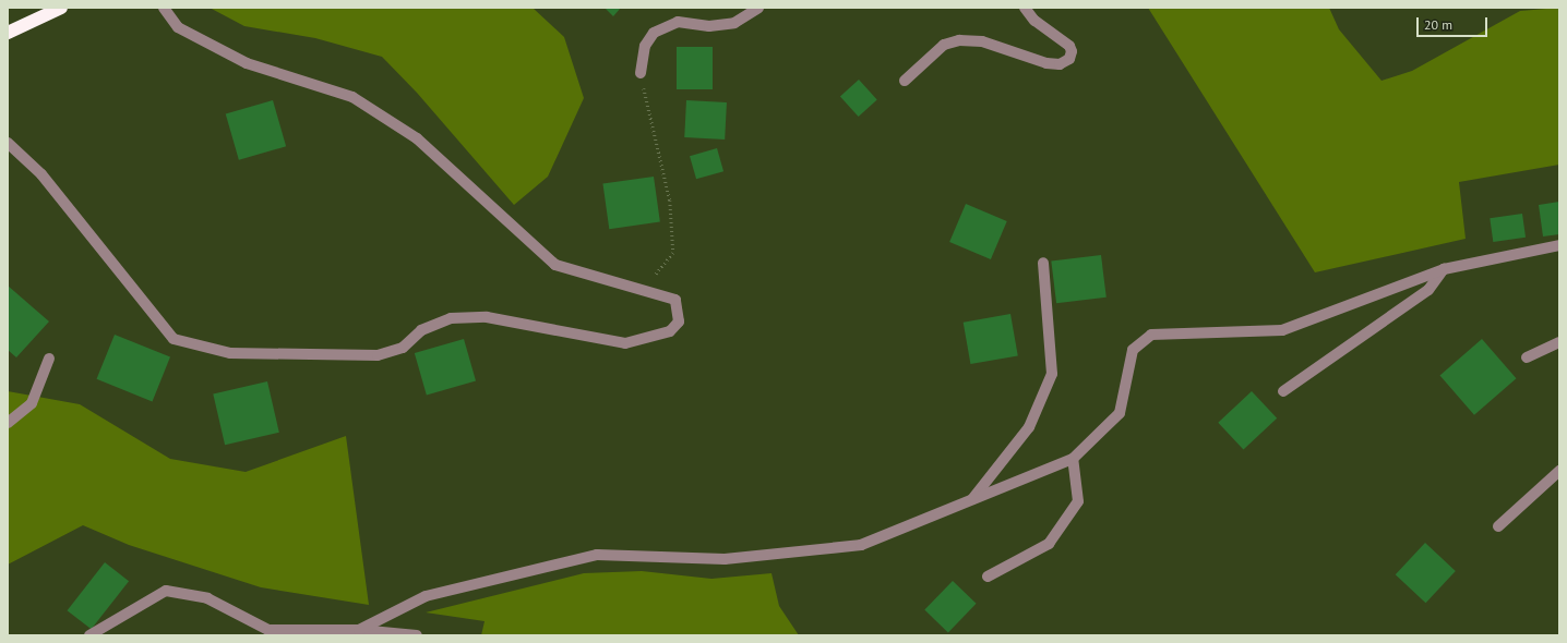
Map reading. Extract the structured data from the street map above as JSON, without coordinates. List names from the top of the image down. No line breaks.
{"scale_bar":"20 m"}
